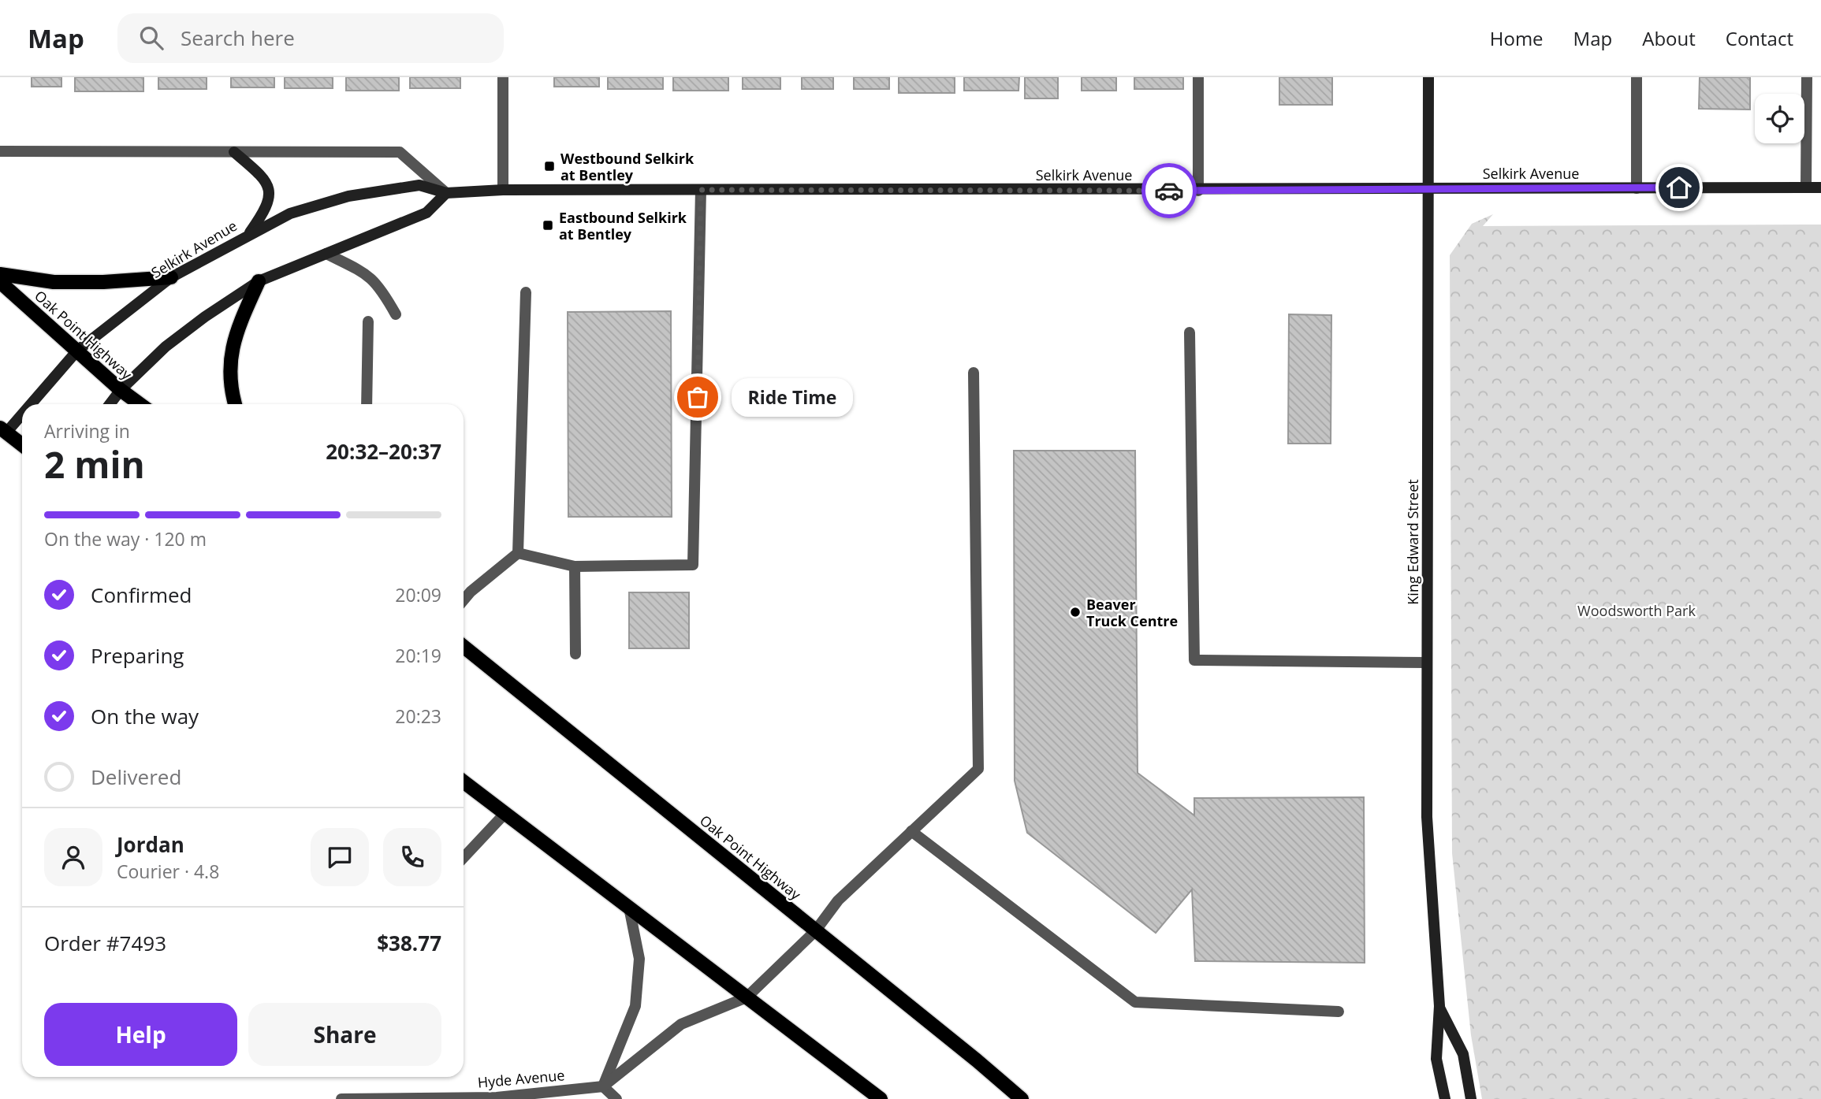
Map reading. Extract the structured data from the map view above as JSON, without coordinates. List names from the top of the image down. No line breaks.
{"streets":{"main road":["Oak Point Highway"],"street":["Selkirk Avenue","King Edward Street","Hyde Avenue"]},"crossings":[["Selkirk Avenue","Oak Point Highway"],["Selkirk Avenue","King Edward Street"]],"parks":["Woodsworth Park"],"places":{"transit":["Westbound Selkirk at Bentley","Eastbound Selkirk at Bentley"],"other":["Ride Time","Beaver Truck Centre"]},"page":{"header":"Map","search":"Search here","nav":["Home","Map","About","Contact"],"bubble":"Ride Time","heading":["2 min","Arriving in","20:32–20:37"],"panel":["Jordan","Courier · 4.8","Order #7493","$38.77"],"bar":"On the way · 120 m","list":[["Confirmed","20:09"],["Preparing","20:19"],["On the way","20:23"],"Delivered"],"buttons":["Help","Share"]}}
